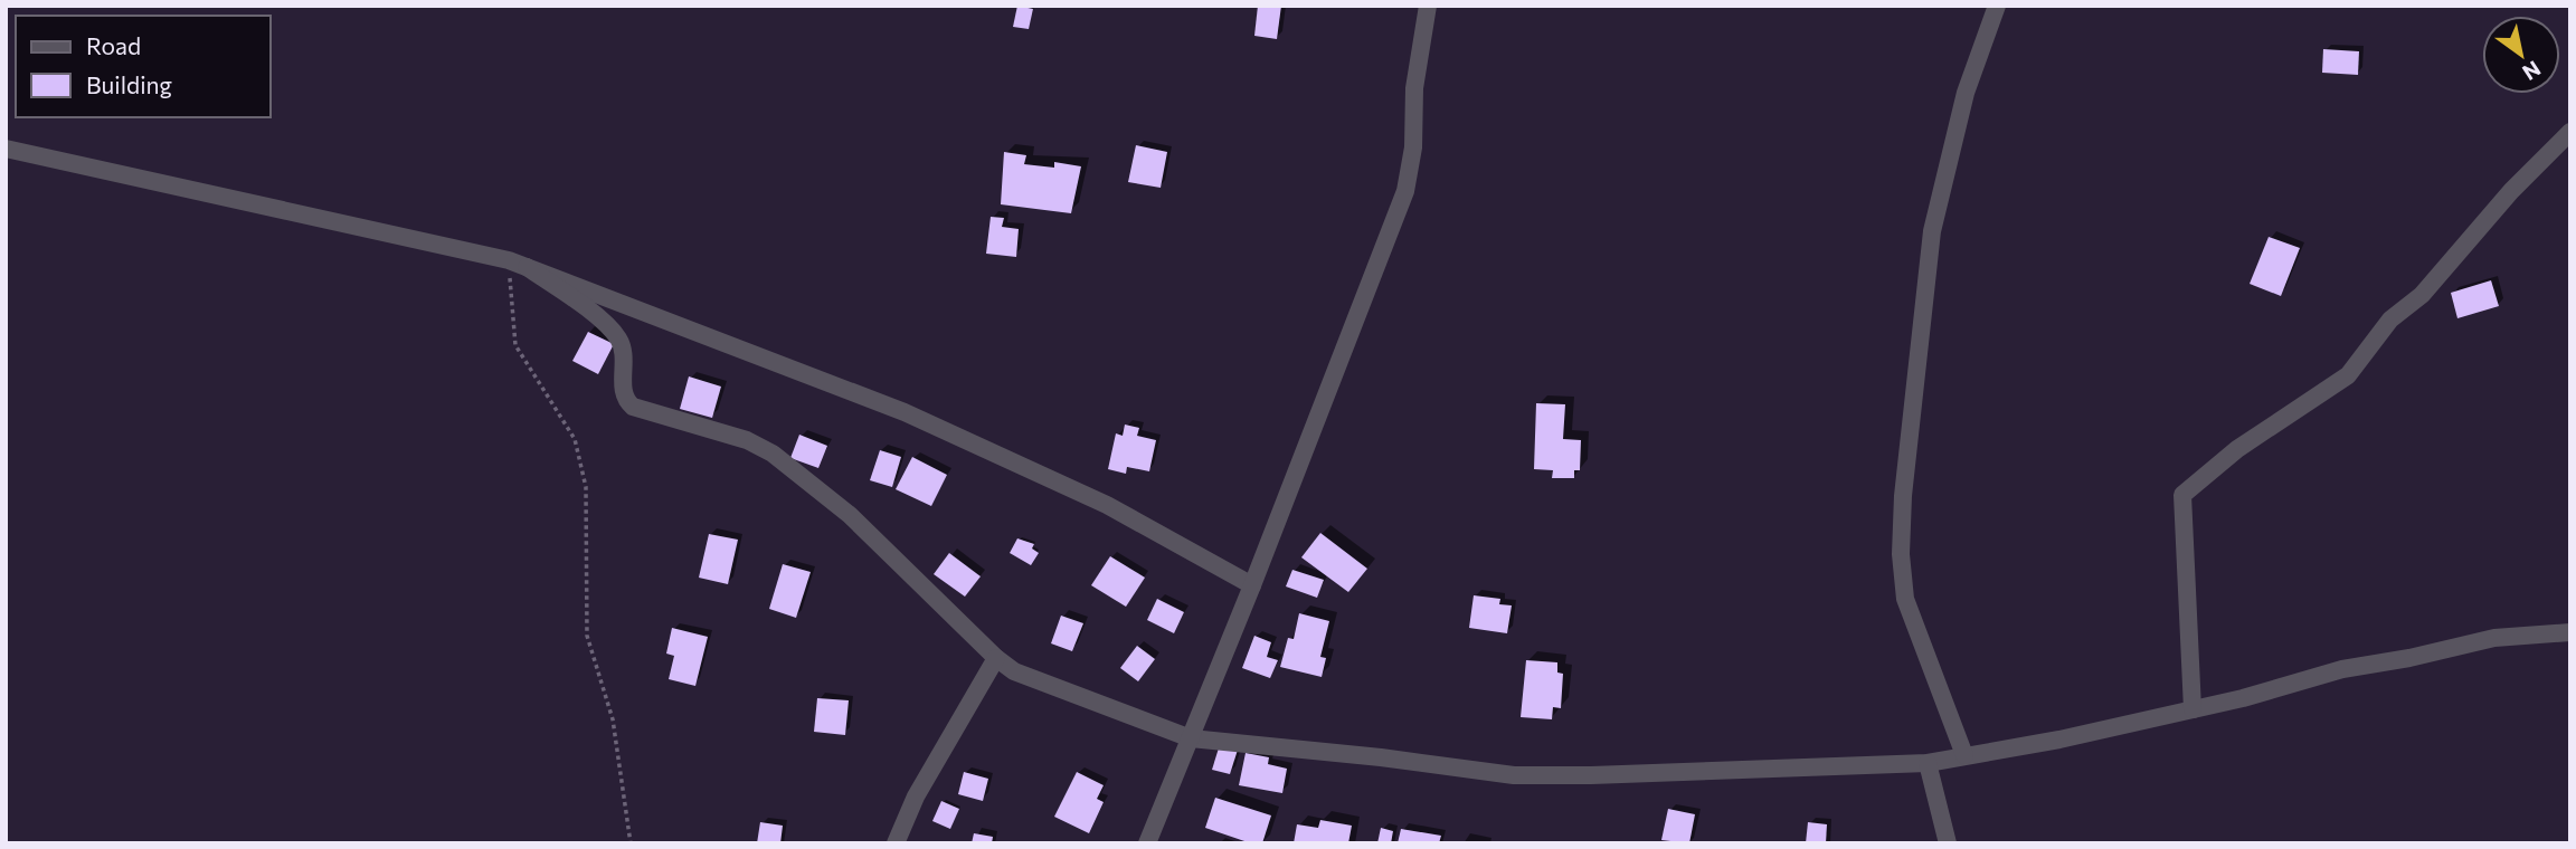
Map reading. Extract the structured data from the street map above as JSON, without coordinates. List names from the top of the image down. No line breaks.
{"legend":["Road","Building"],"north":"bottom right"}
